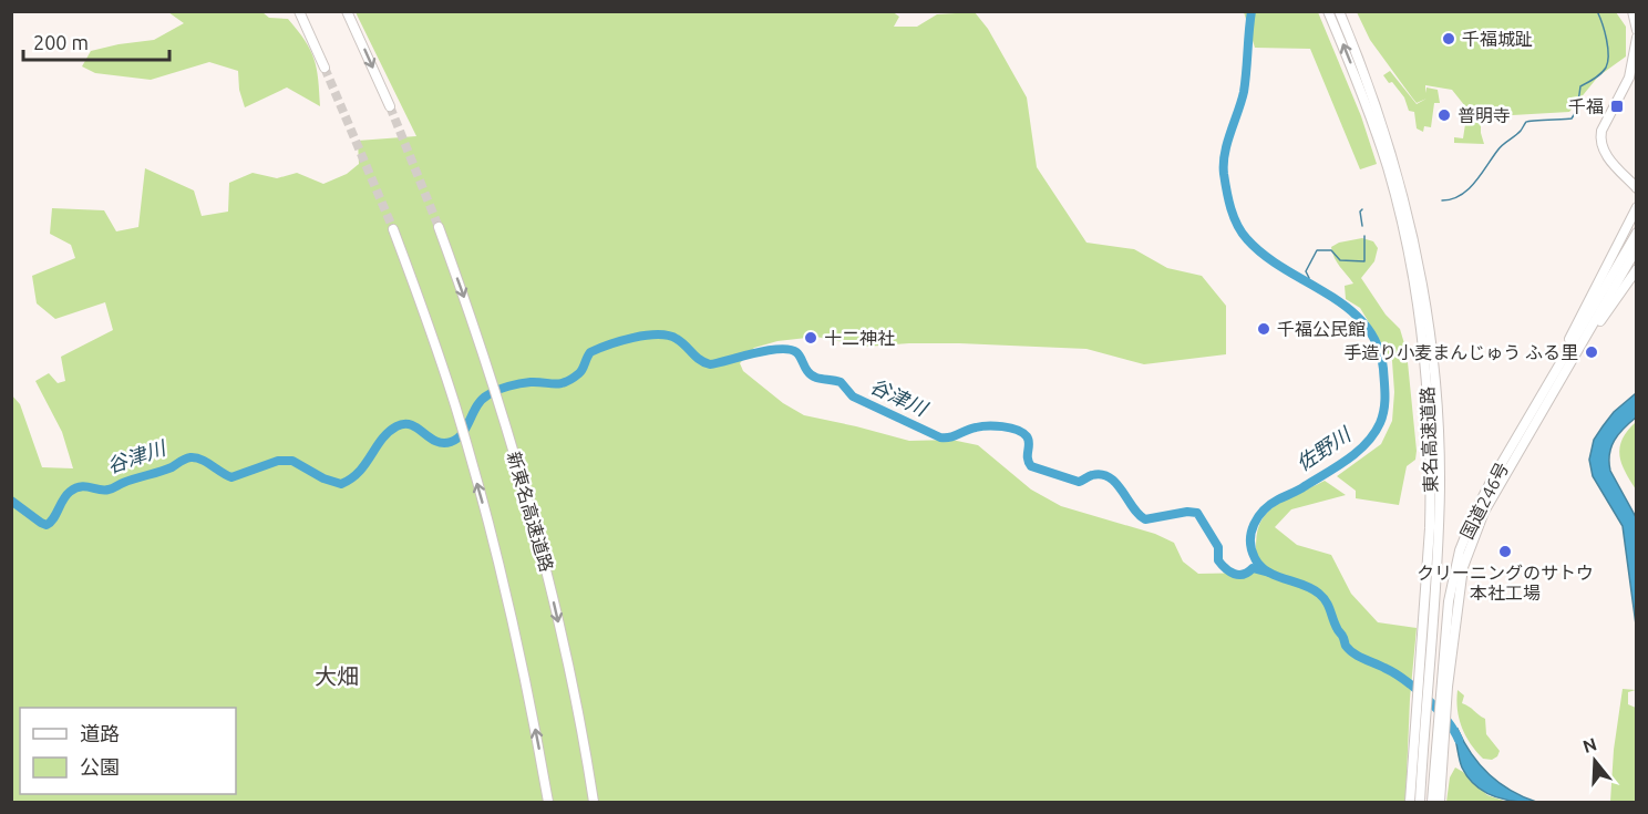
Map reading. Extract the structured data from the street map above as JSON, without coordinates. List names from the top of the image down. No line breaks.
{"streets":{"highway":["東名高速道路","国道246号","新東名高速道路"]},"districts":["大畑"],"water":["谷津川","佐野川"],"places":{"other":["千福城趾","普明寺","千福公民館","十二神社","手造り小麦まんじゅう ふる里","クリーニングのサトウ 本社工場"],"transit":["千福"]},"legend":["道路","公園"],"scale_bar":"200 m","north":"top"}
